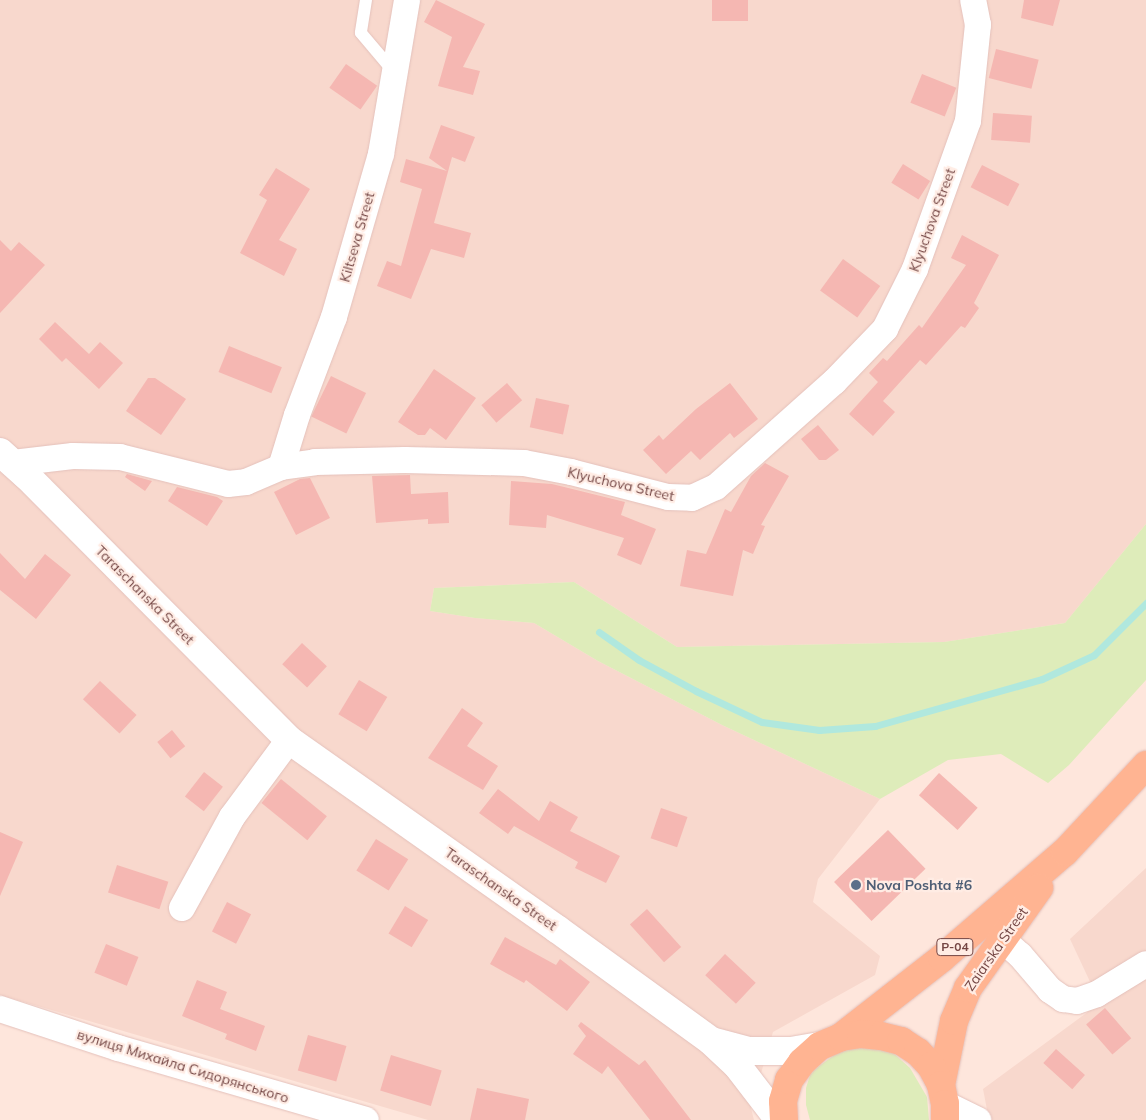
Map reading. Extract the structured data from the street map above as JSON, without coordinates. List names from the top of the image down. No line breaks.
{"streets":{"main road":["Taraschanska Street","Р-04","Zaiarska Street"],"street":["Klyuchova Street","Kiltseva Street","вулиця Михайла Сидорянського"]},"crossings":[["Klyuchova Street","Kiltseva Street"],["Klyuchova Street","Taraschanska Street"],["Taraschanska Street","Р-04"],["Taraschanska Street","Zaiarska Street"],["Р-04","Zaiarska Street"]],"places":["Nova Poshta #6"]}
